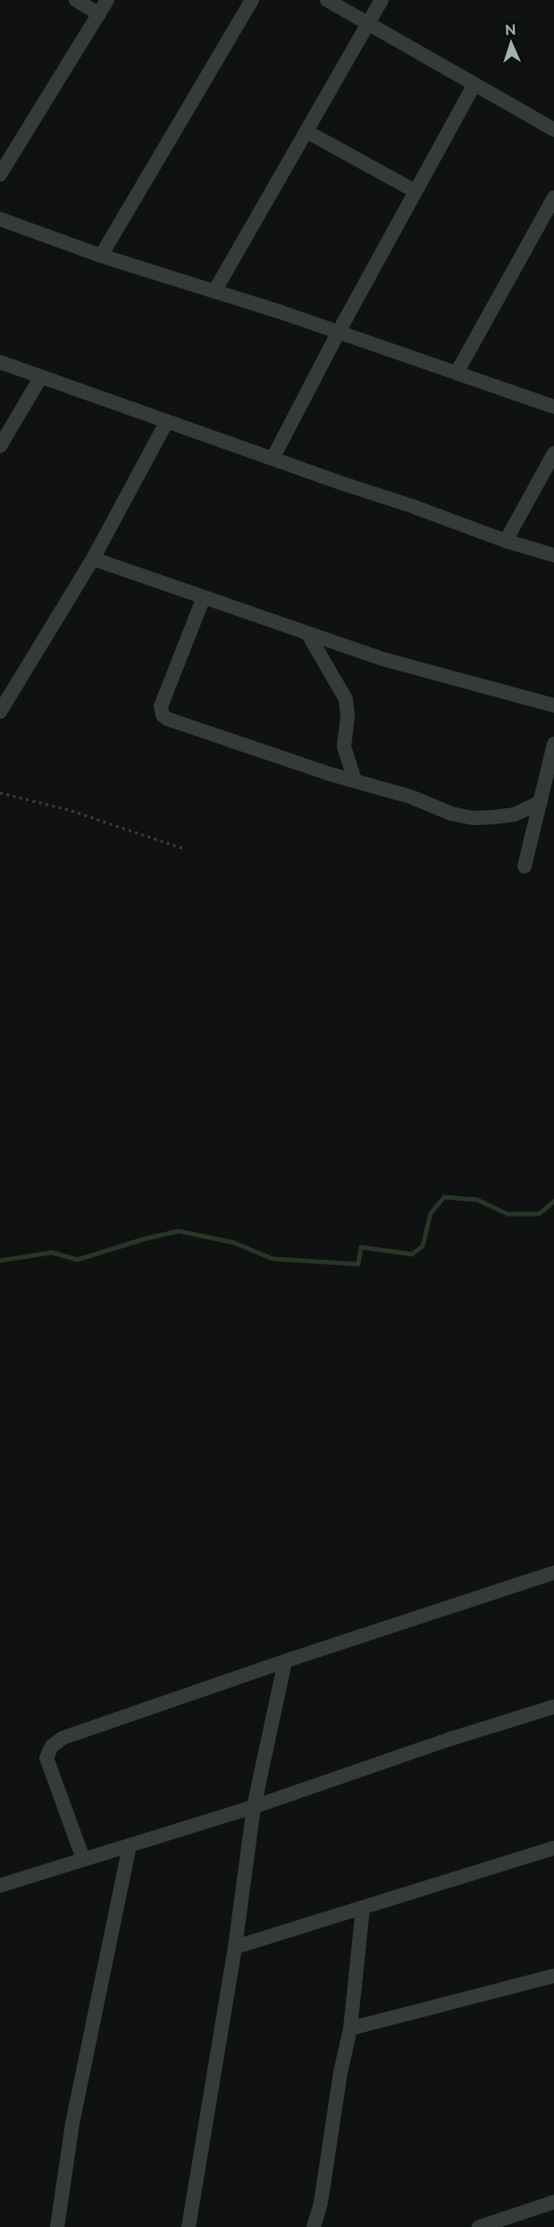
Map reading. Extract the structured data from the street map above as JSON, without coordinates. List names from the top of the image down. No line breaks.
{"north":"top"}
